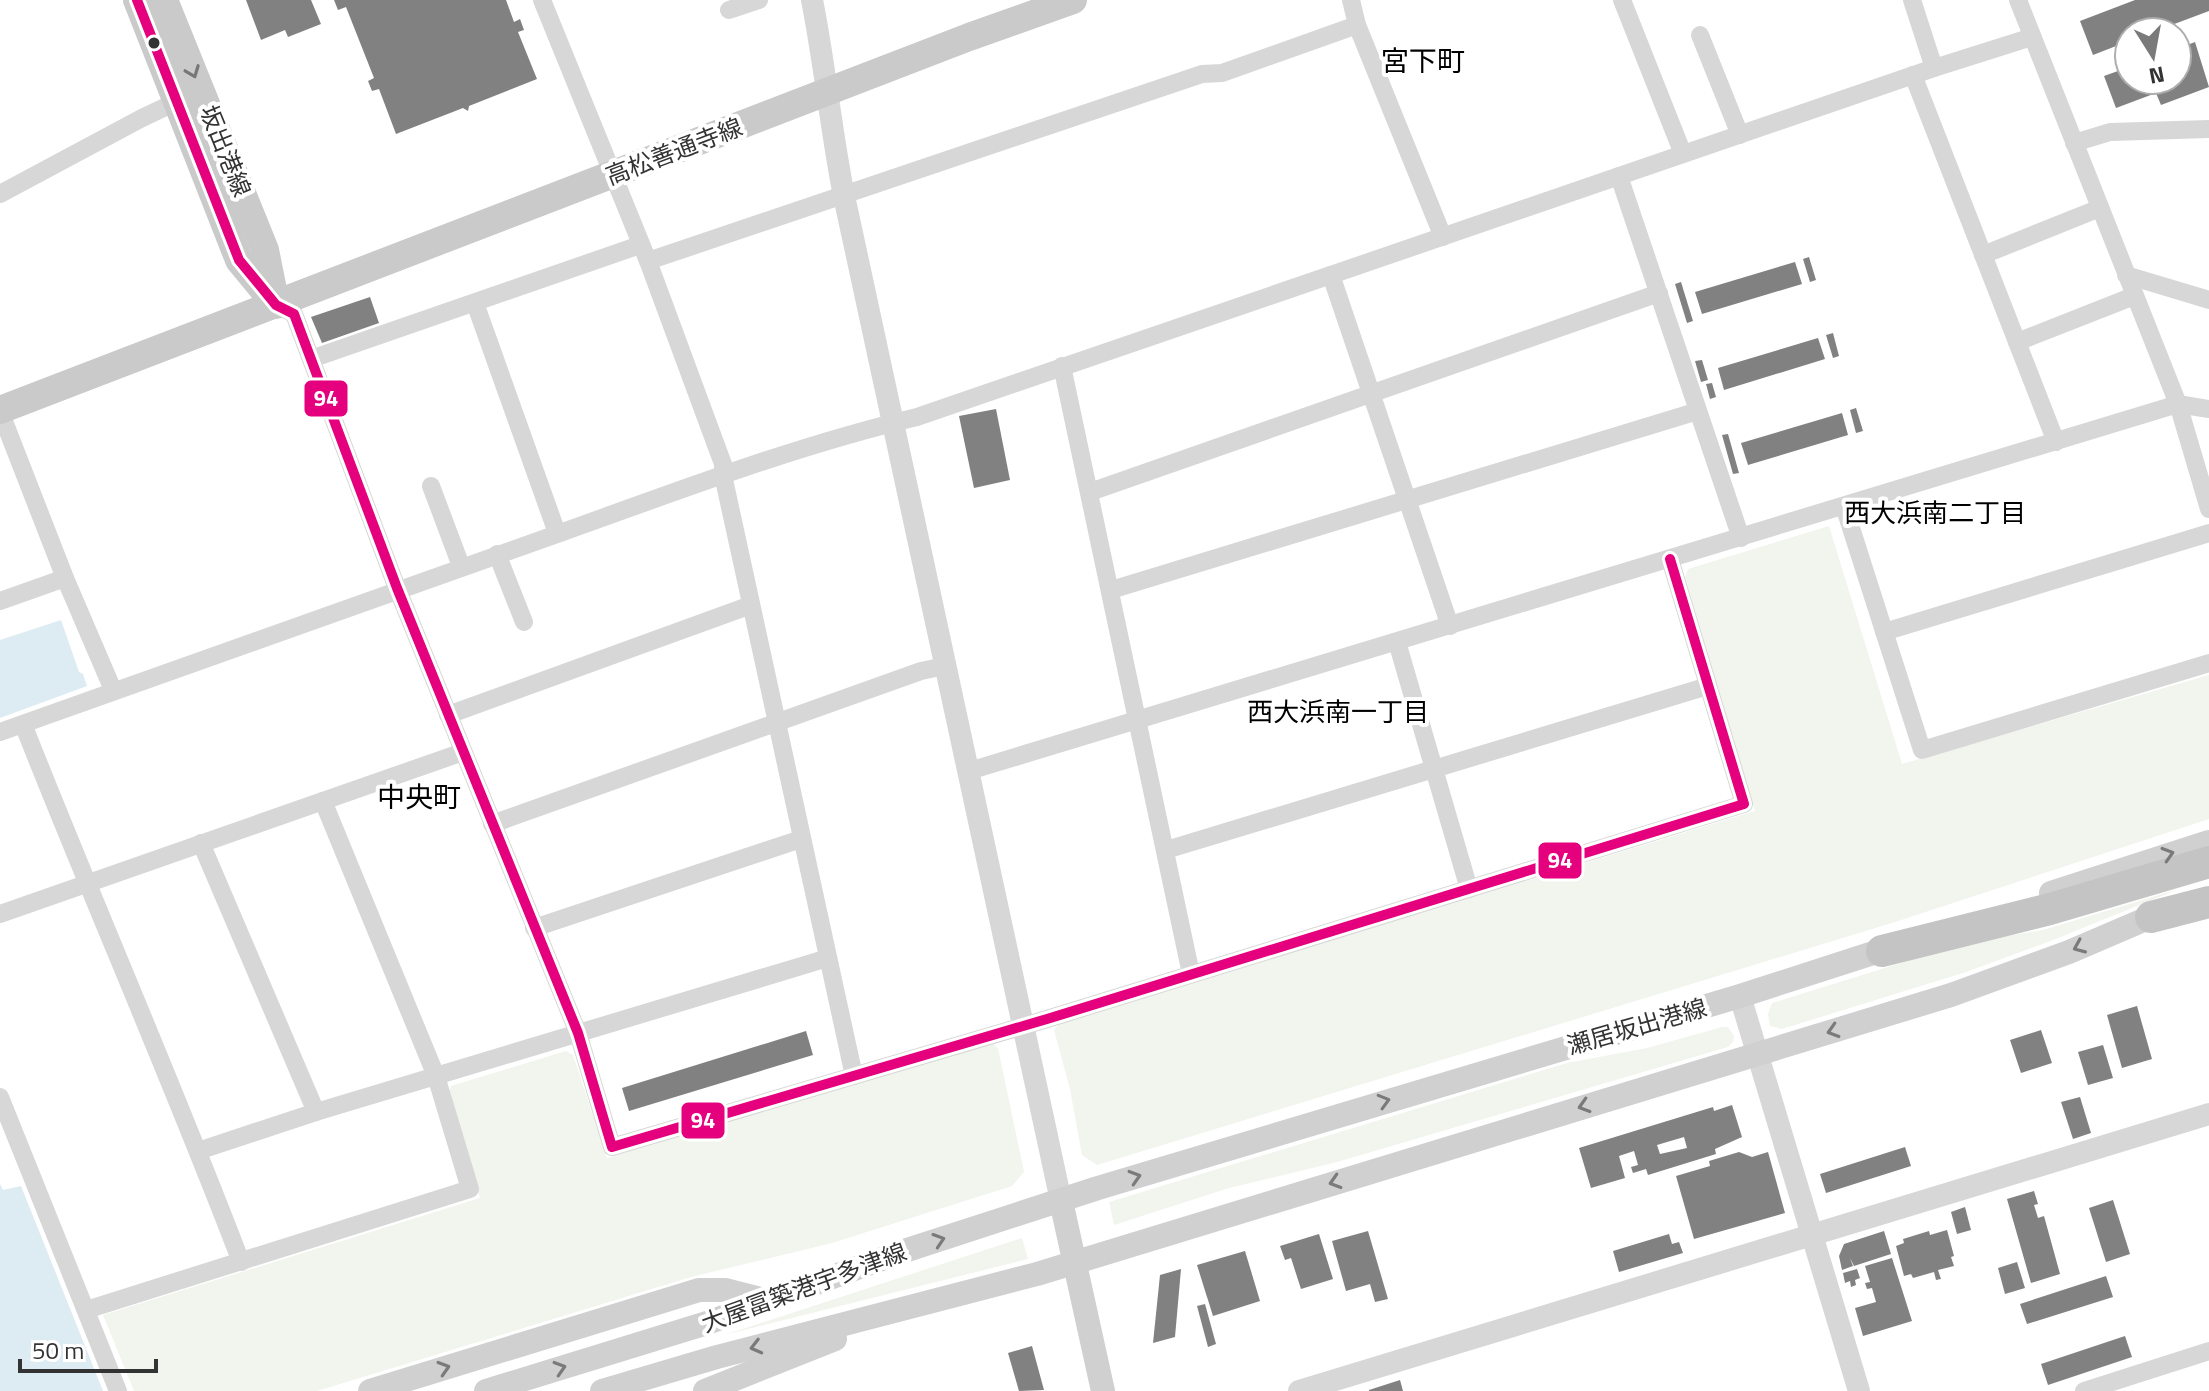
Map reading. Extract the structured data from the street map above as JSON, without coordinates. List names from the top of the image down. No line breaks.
{"streets":{"main road":["坂出港線","高松善通寺線","瀬居坂出港線","大屋冨築港宇多津線"]},"crossings":[["坂出港線","高松善通寺線"],["瀬居坂出港線","大屋冨築港宇多津線"]],"districts":["宮下町","西大浜南二丁目","西大浜南一丁目","中央町"],"lines":["transit line 94"],"scale_bar":"50 m","north":"bottom"}
